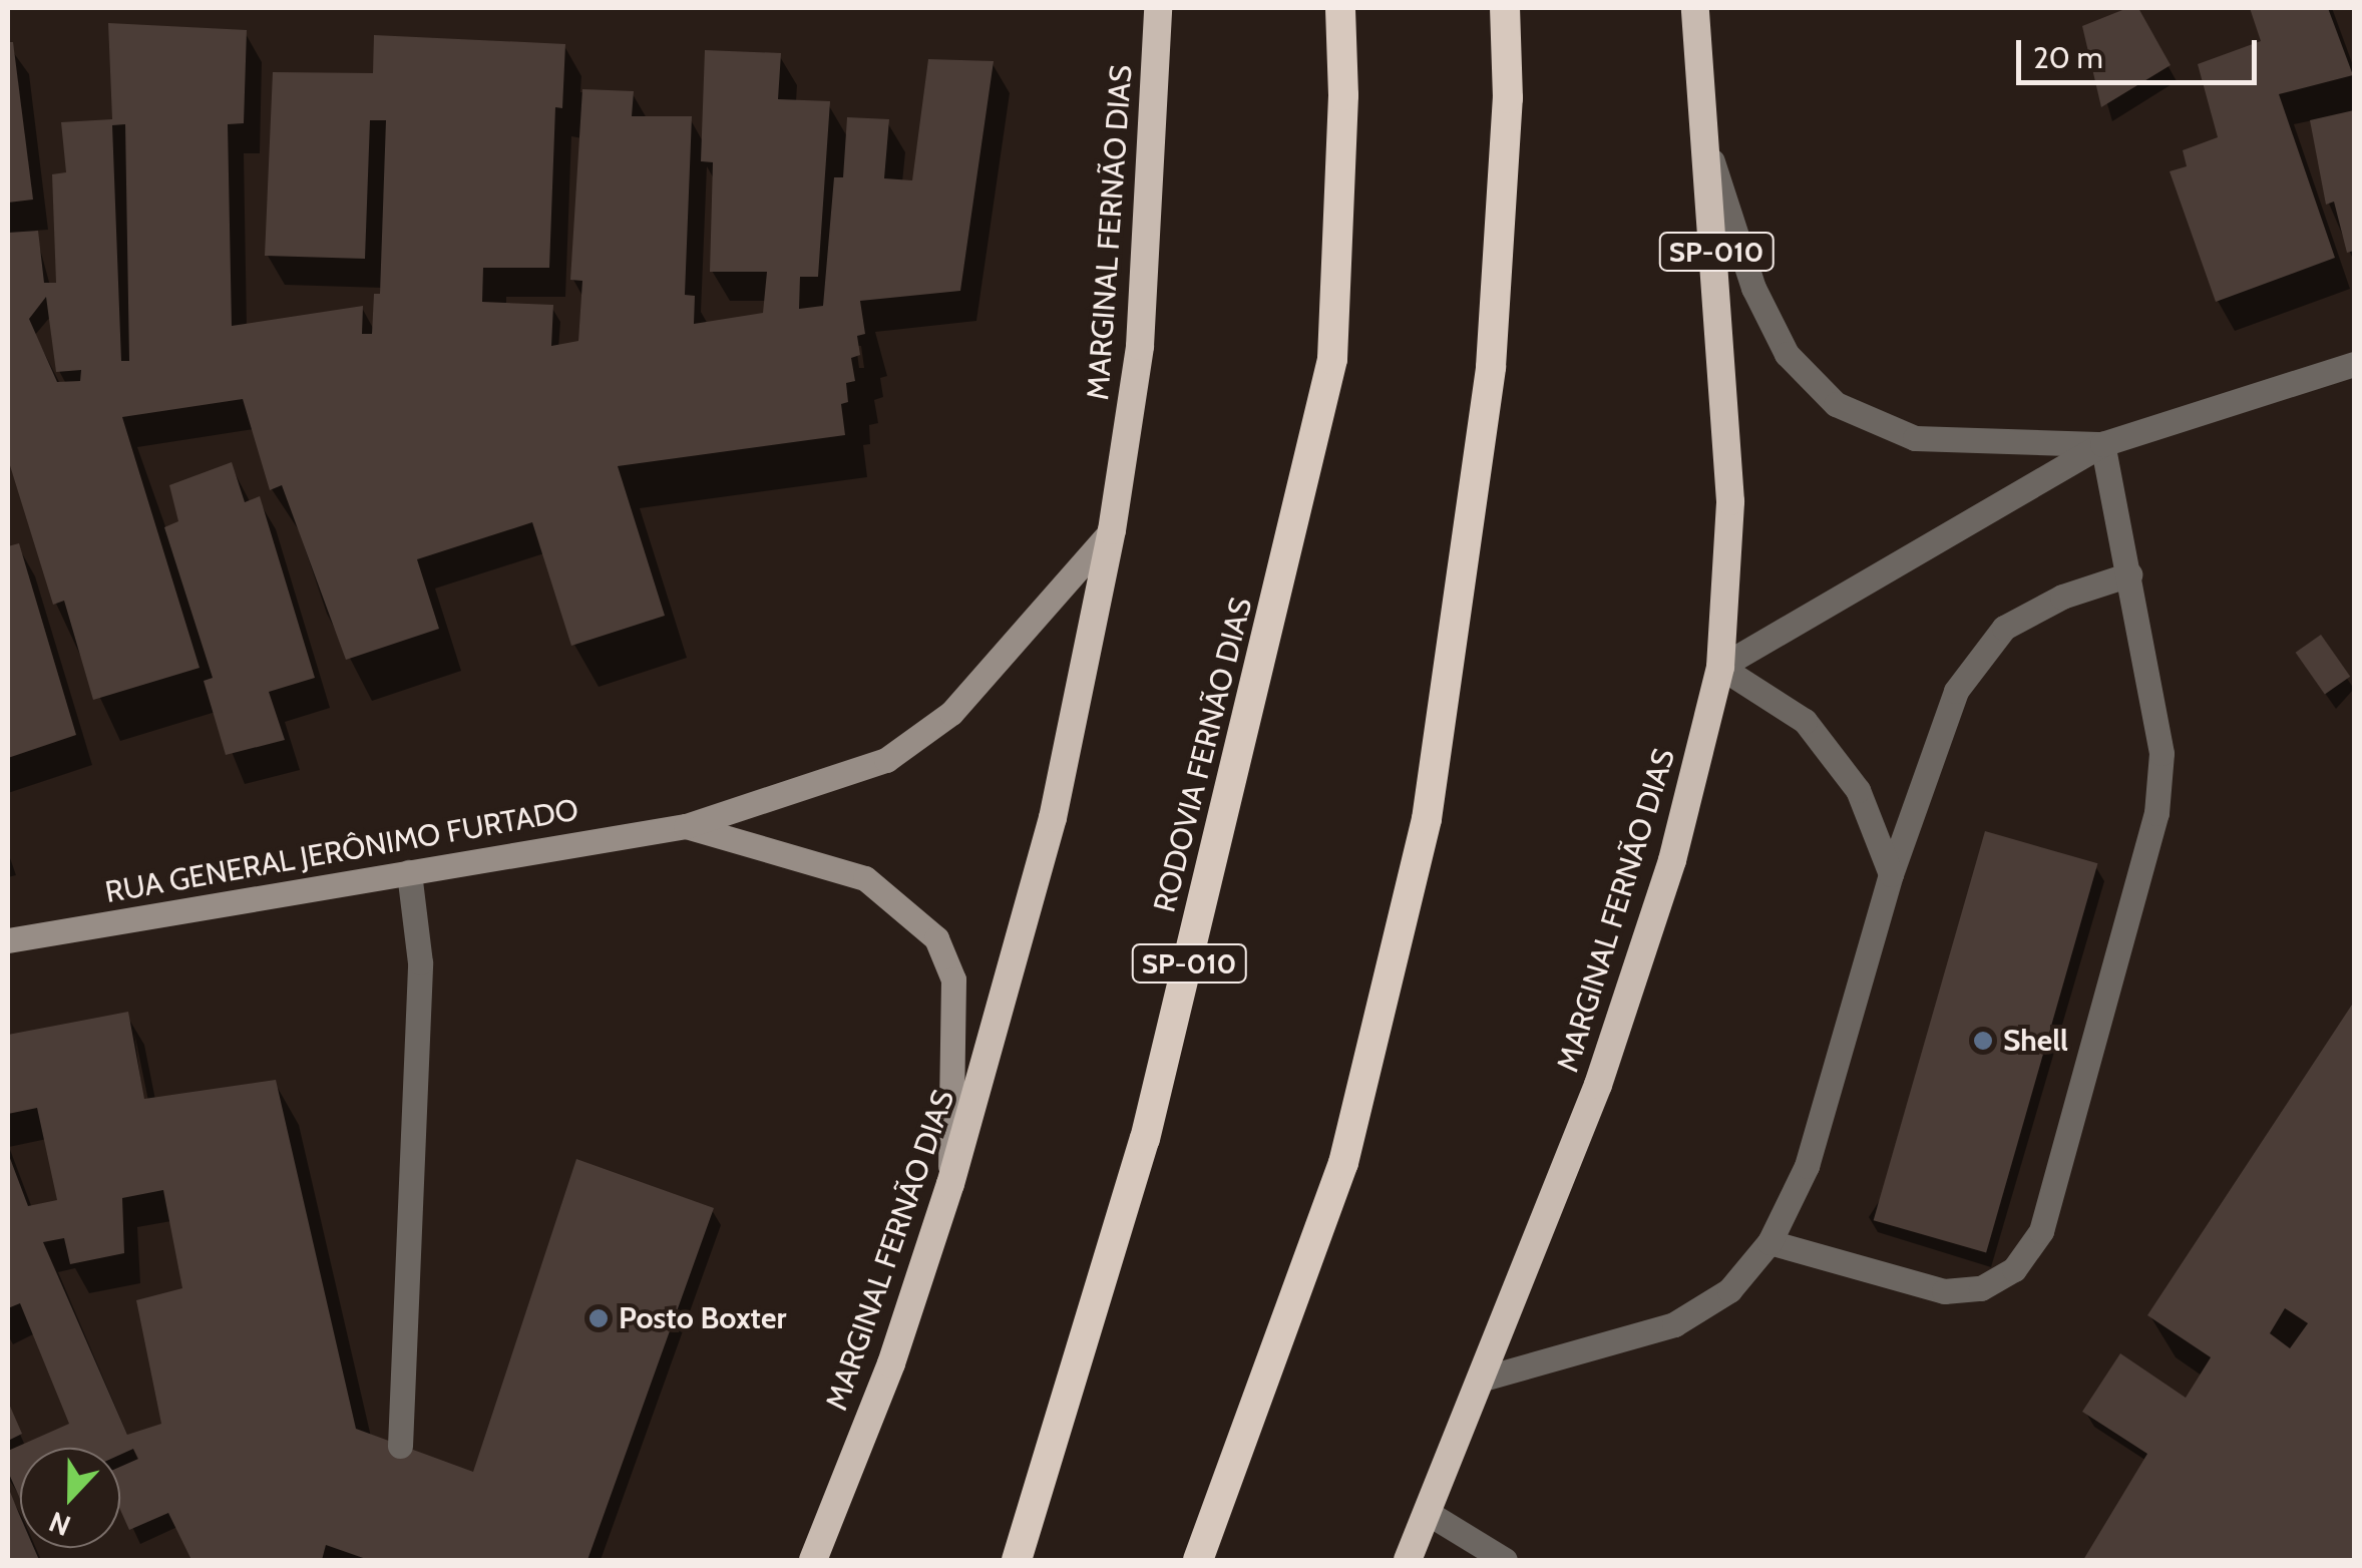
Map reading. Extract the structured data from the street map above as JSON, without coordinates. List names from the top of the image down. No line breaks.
{"streets":{"highway":["MARGINAL FERNÃO DIAS","SP-010","RODOVIA FERNÃO DIAS"],"main road":["RUA GENERAL JERÔNIMO FURTADO"]},"crossings":[["MARGINAL FERNÃO DIAS","RUA GENERAL JERÔNIMO FURTADO"]],"places":["Shell","Posto Boxter"],"scale_bar":"20 m","north":"bottom"}
